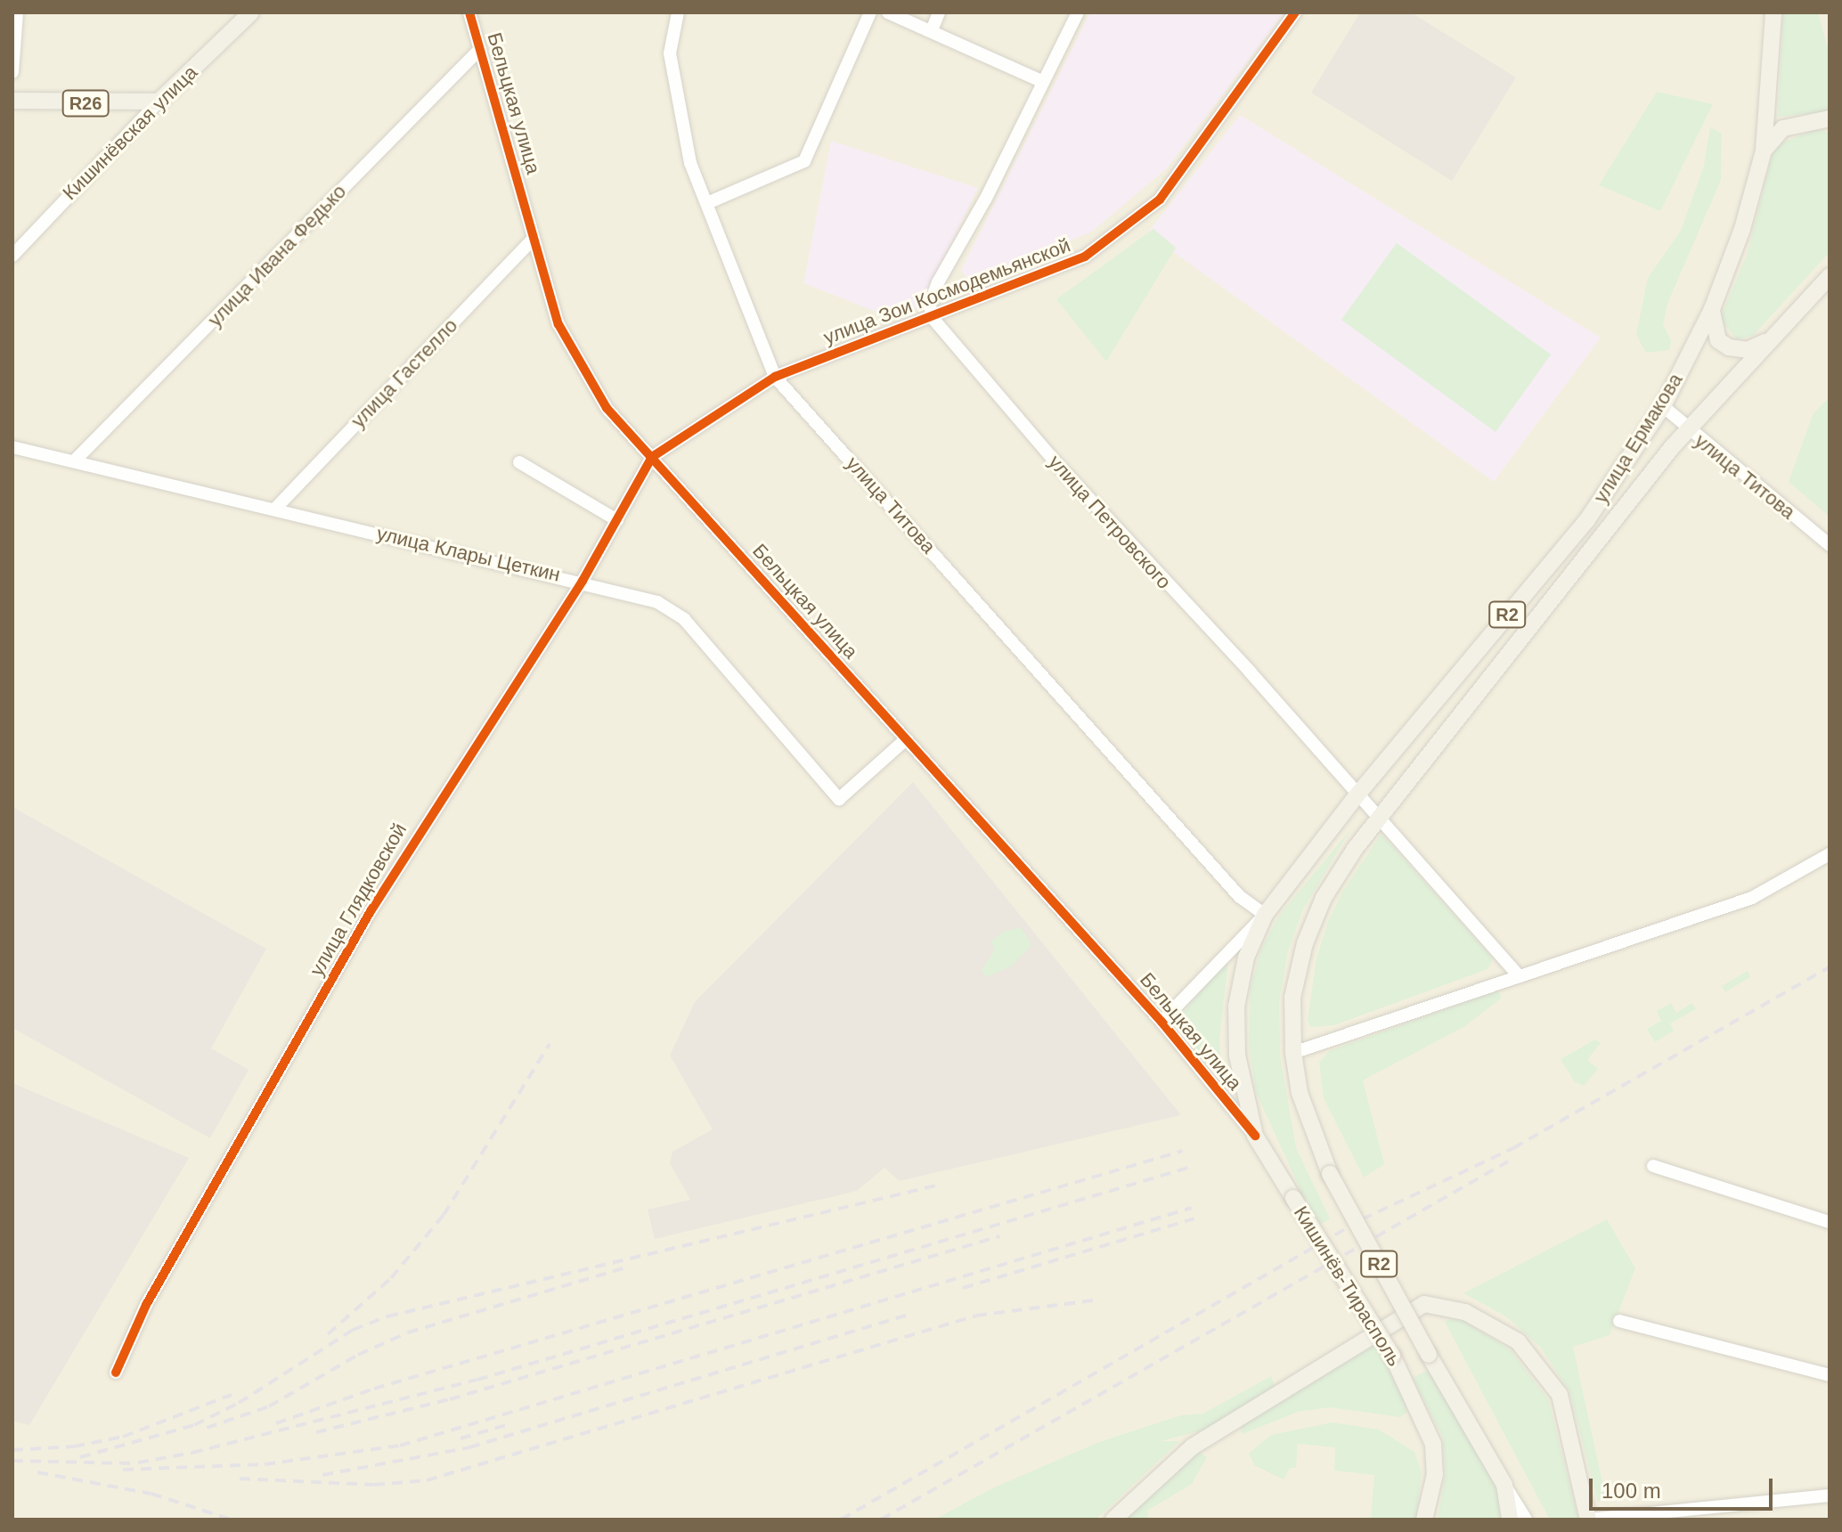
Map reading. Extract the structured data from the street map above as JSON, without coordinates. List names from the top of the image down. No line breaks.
{"streets":{"main road":["R26","Кишинёвская улица","улица Ермакова","R2","Кишинёв-Тирасполь"],"street":["Бельцкая улица","улица Ивана Федько","улица Зои Космодемьянской","улица Гастелло","улица Титова","улица Петровского","улица Клары Цеткин","улица Глядковской"]},"crossings":[["R26","Кишинёвская улица"],["Бельцкая улица","улица Ивана Федько"],["Бельцкая улица","улица Зои Космодемьянской"],["Бельцкая улица","улица Гастелло"],["Бельцкая улица","улица Клары Цеткин"],["Бельцкая улица","улица Глядковской"],["Бельцкая улица","Кишинёв-Тирасполь"],["улица Ивана Федько","улица Клары Цеткин"],["улица Зои Космодемьянской","улица Титова"],["улица Зои Космодемьянской","улица Петровского"],["улица Зои Космодемьянской","улица Глядковской"],["улица Гастелло","улица Клары Цеткин"],["улица Ермакова","улица Титова"],["улица Ермакова","улица Петровского"],["улица Ермакова","R2"],["улица Ермакова","Кишинёв-Тирасполь"],["улица Титова","Кишинёв-Тирасполь"],["улица Петровского","R2"],["улица Петровского","Кишинёв-Тирасполь"],["улица Клары Цеткин","улица Глядковской"]],"scale_bar":"100 m"}
